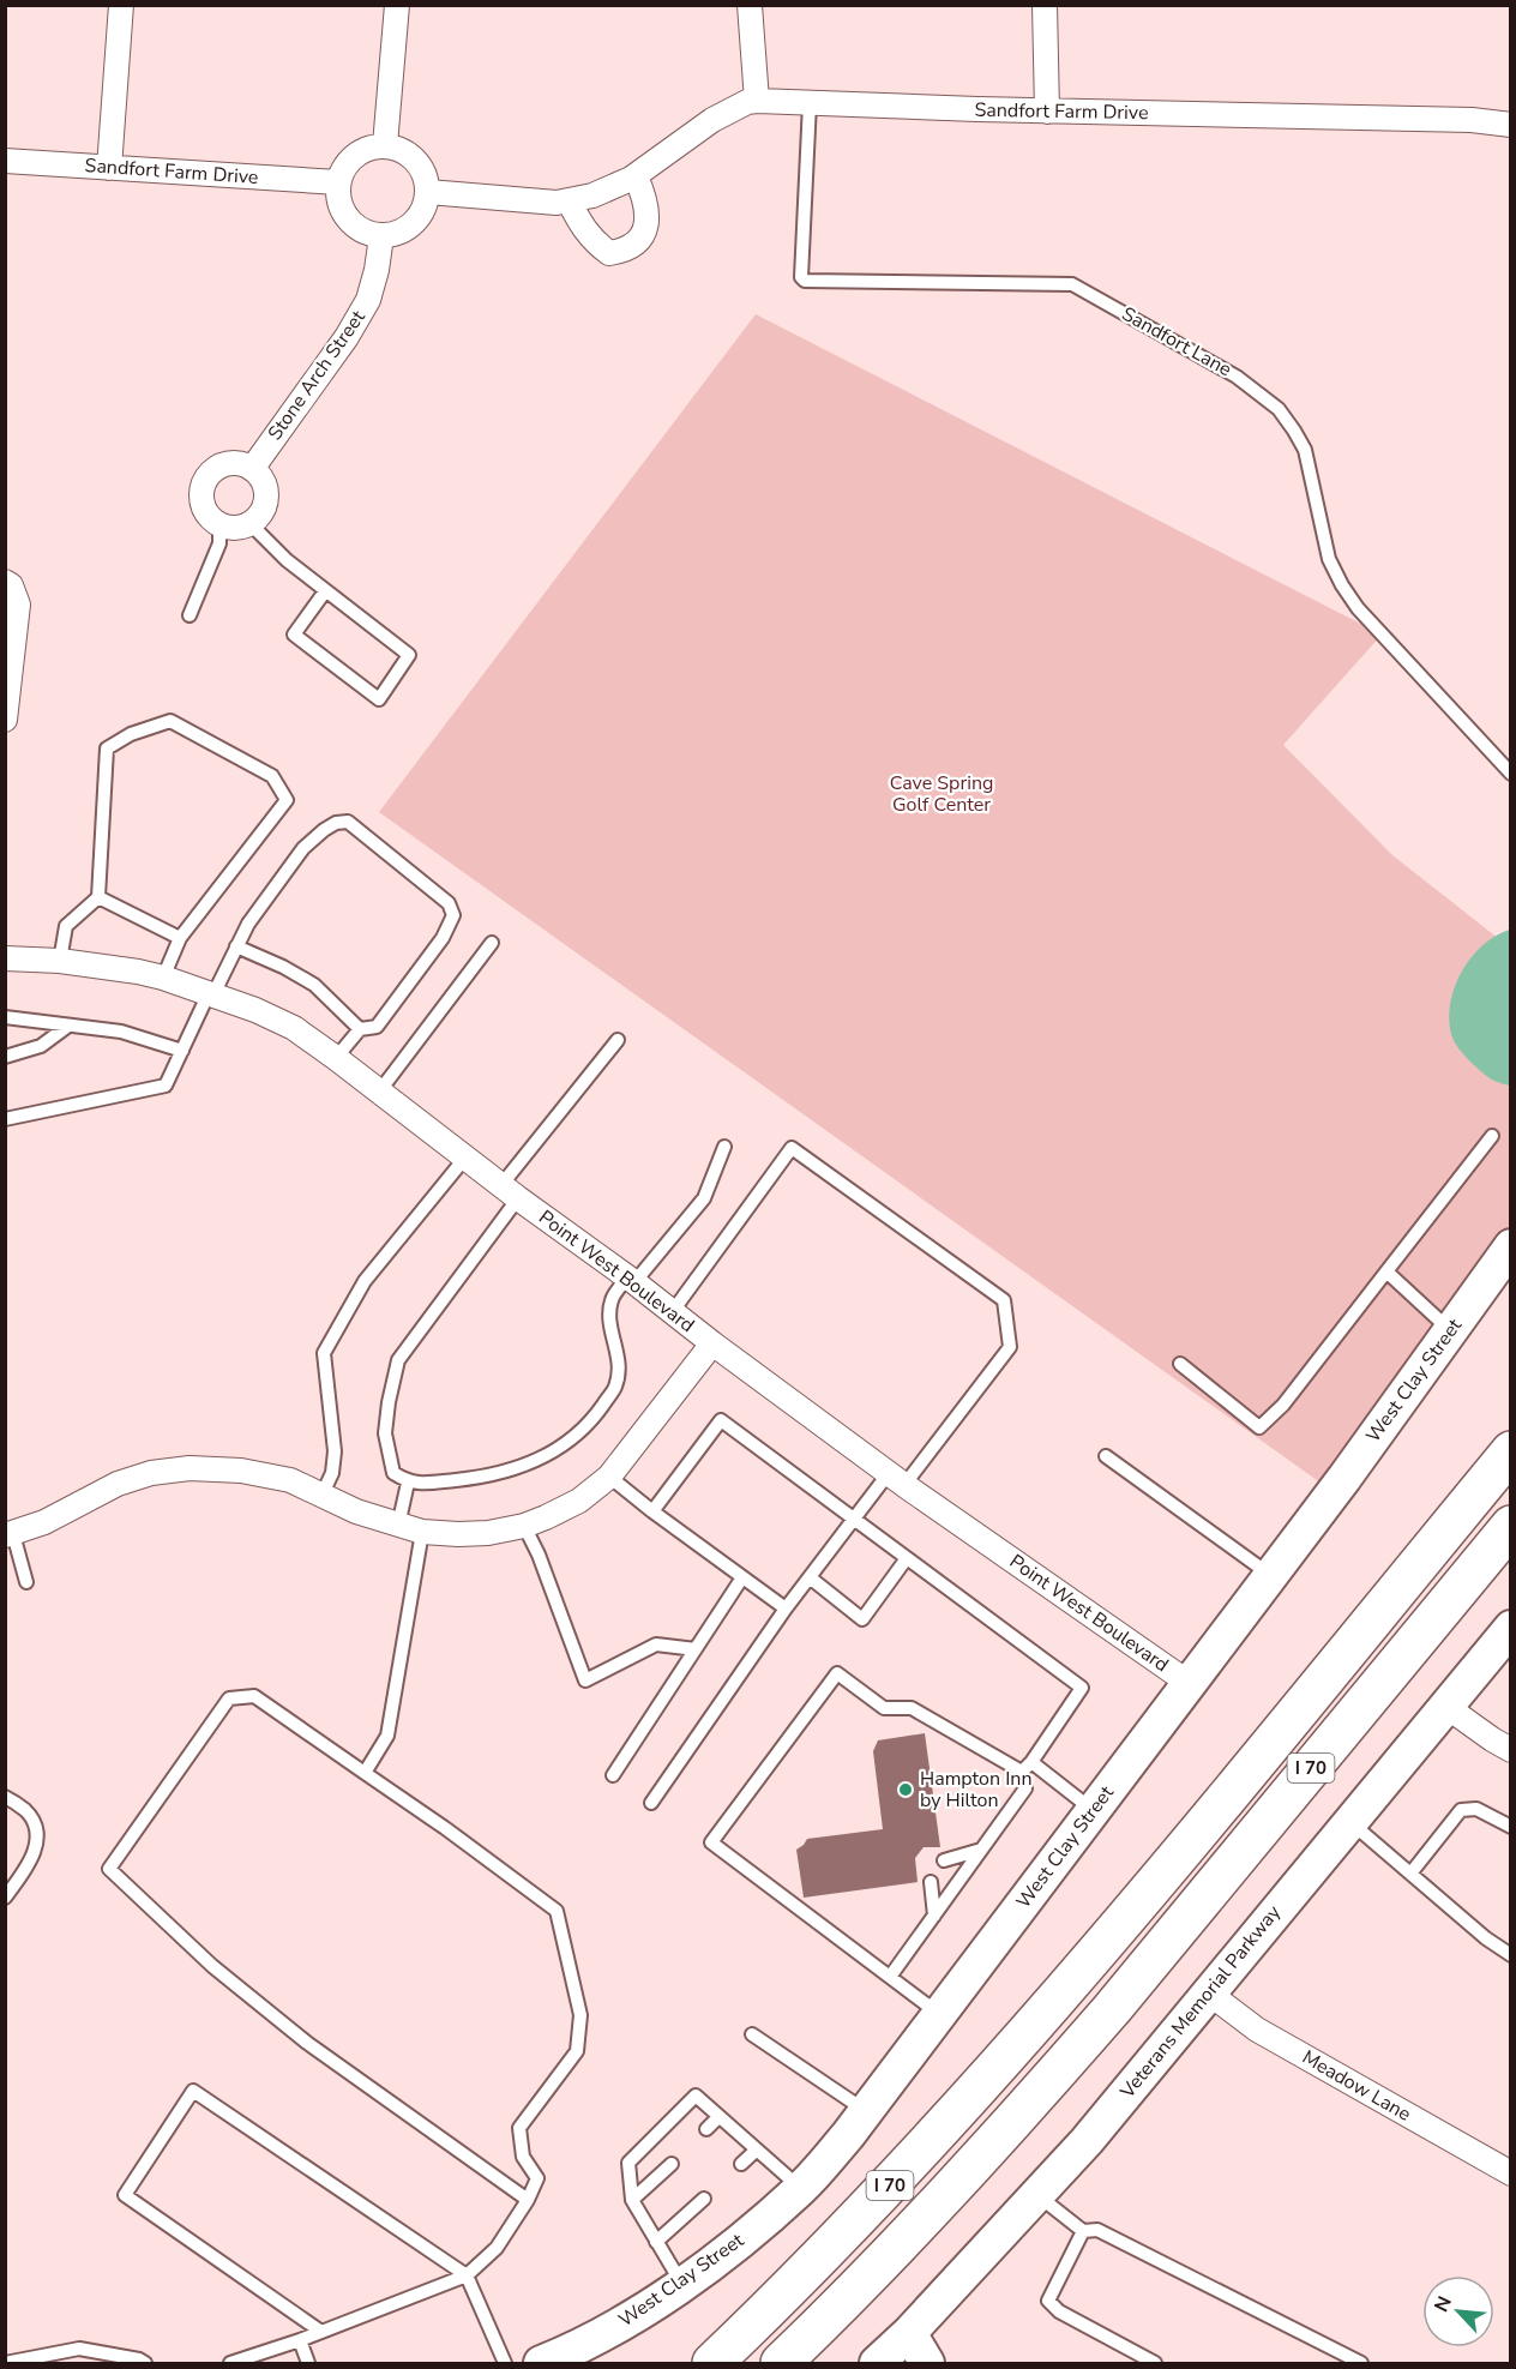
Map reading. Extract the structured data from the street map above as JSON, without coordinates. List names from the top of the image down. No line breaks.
{"streets":{"highway":["I 70"],"street":["Sandfort Farm Drive","Stone Arch Street","Point West Boulevard","West Clay Street","Veterans Memorial Parkway","Meadow Lane"],"lane":["Sandfort Lane"]},"crossings":[["Sandfort Farm Drive","Sandfort Lane"],["Sandfort Farm Drive","Stone Arch Street"],["Point West Boulevard","West Clay Street"],["Veterans Memorial Parkway","Meadow Lane"]],"parks":["Cave Spring Golf Center"],"places":["Hampton Inn by Hilton"],"north":"top left"}
